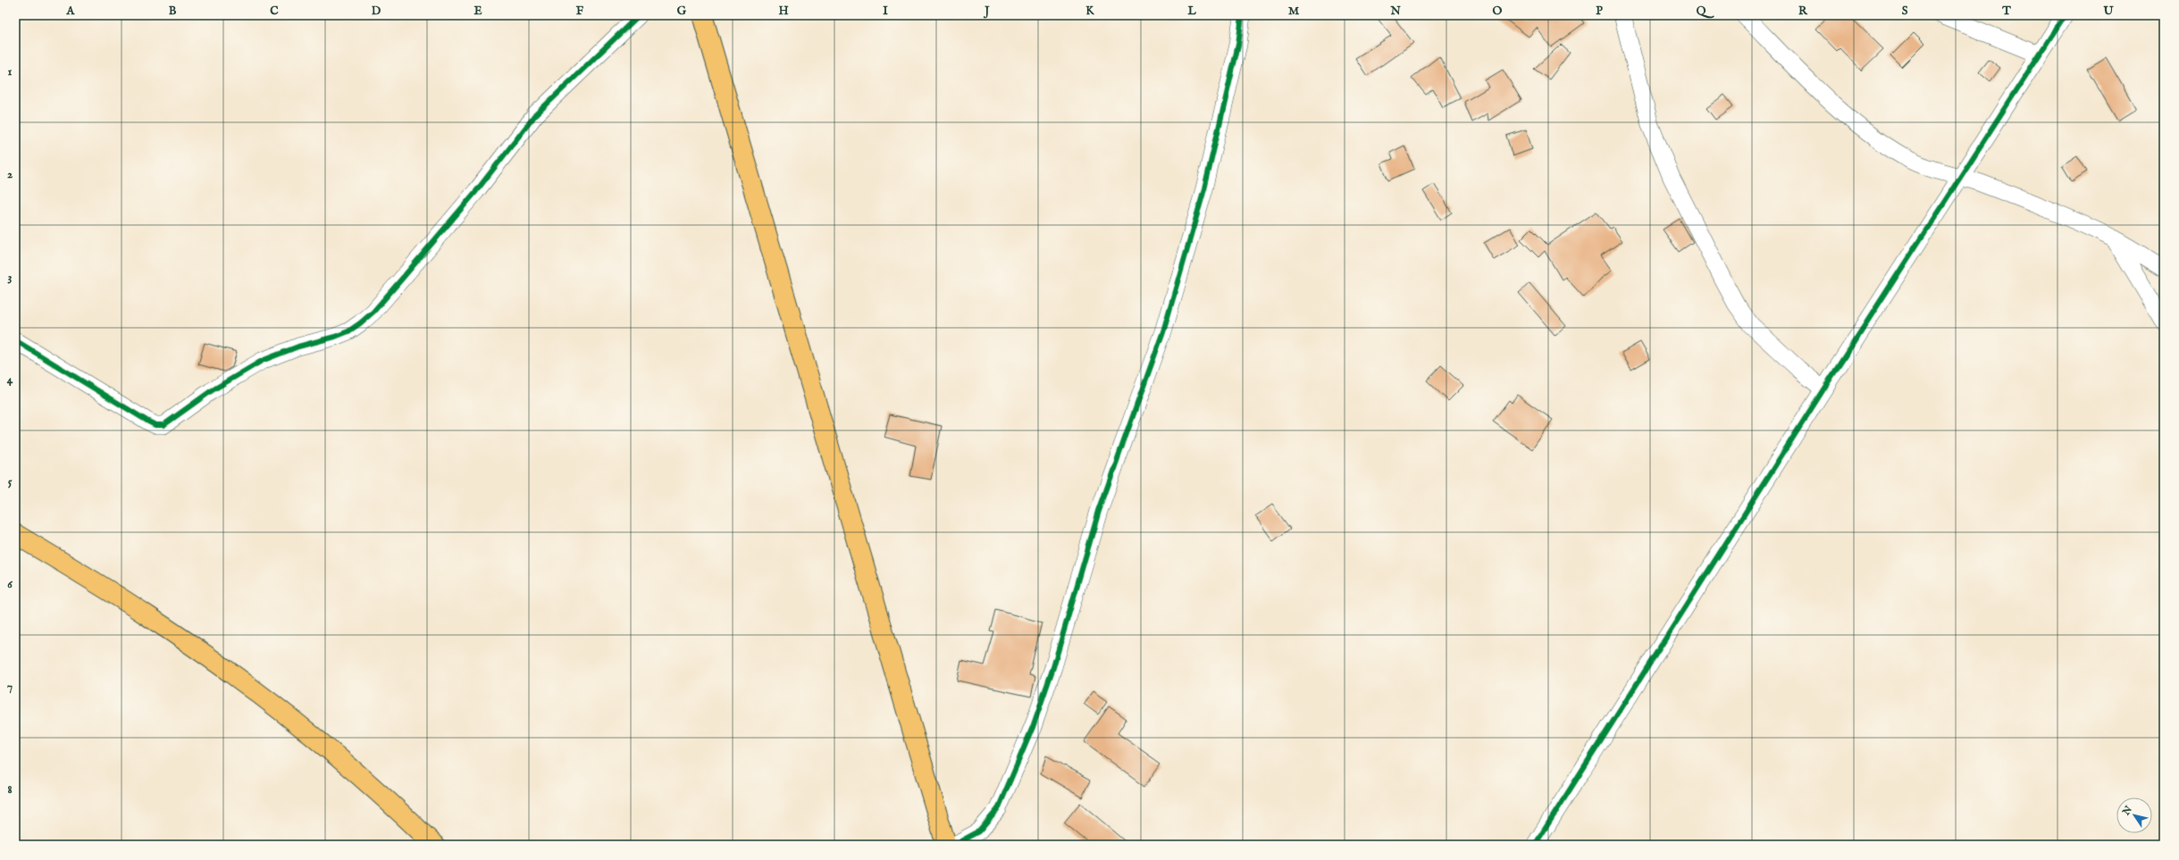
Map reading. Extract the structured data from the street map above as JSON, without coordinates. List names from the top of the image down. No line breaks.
{"north":"top left","grid":{"columns":["A","B","C","D","E","F","G","H","I","J","K","L","M","N","O","P","Q","R","S","T","U"],"rows":["1","2","3","4","5","6","7","8"]}}
